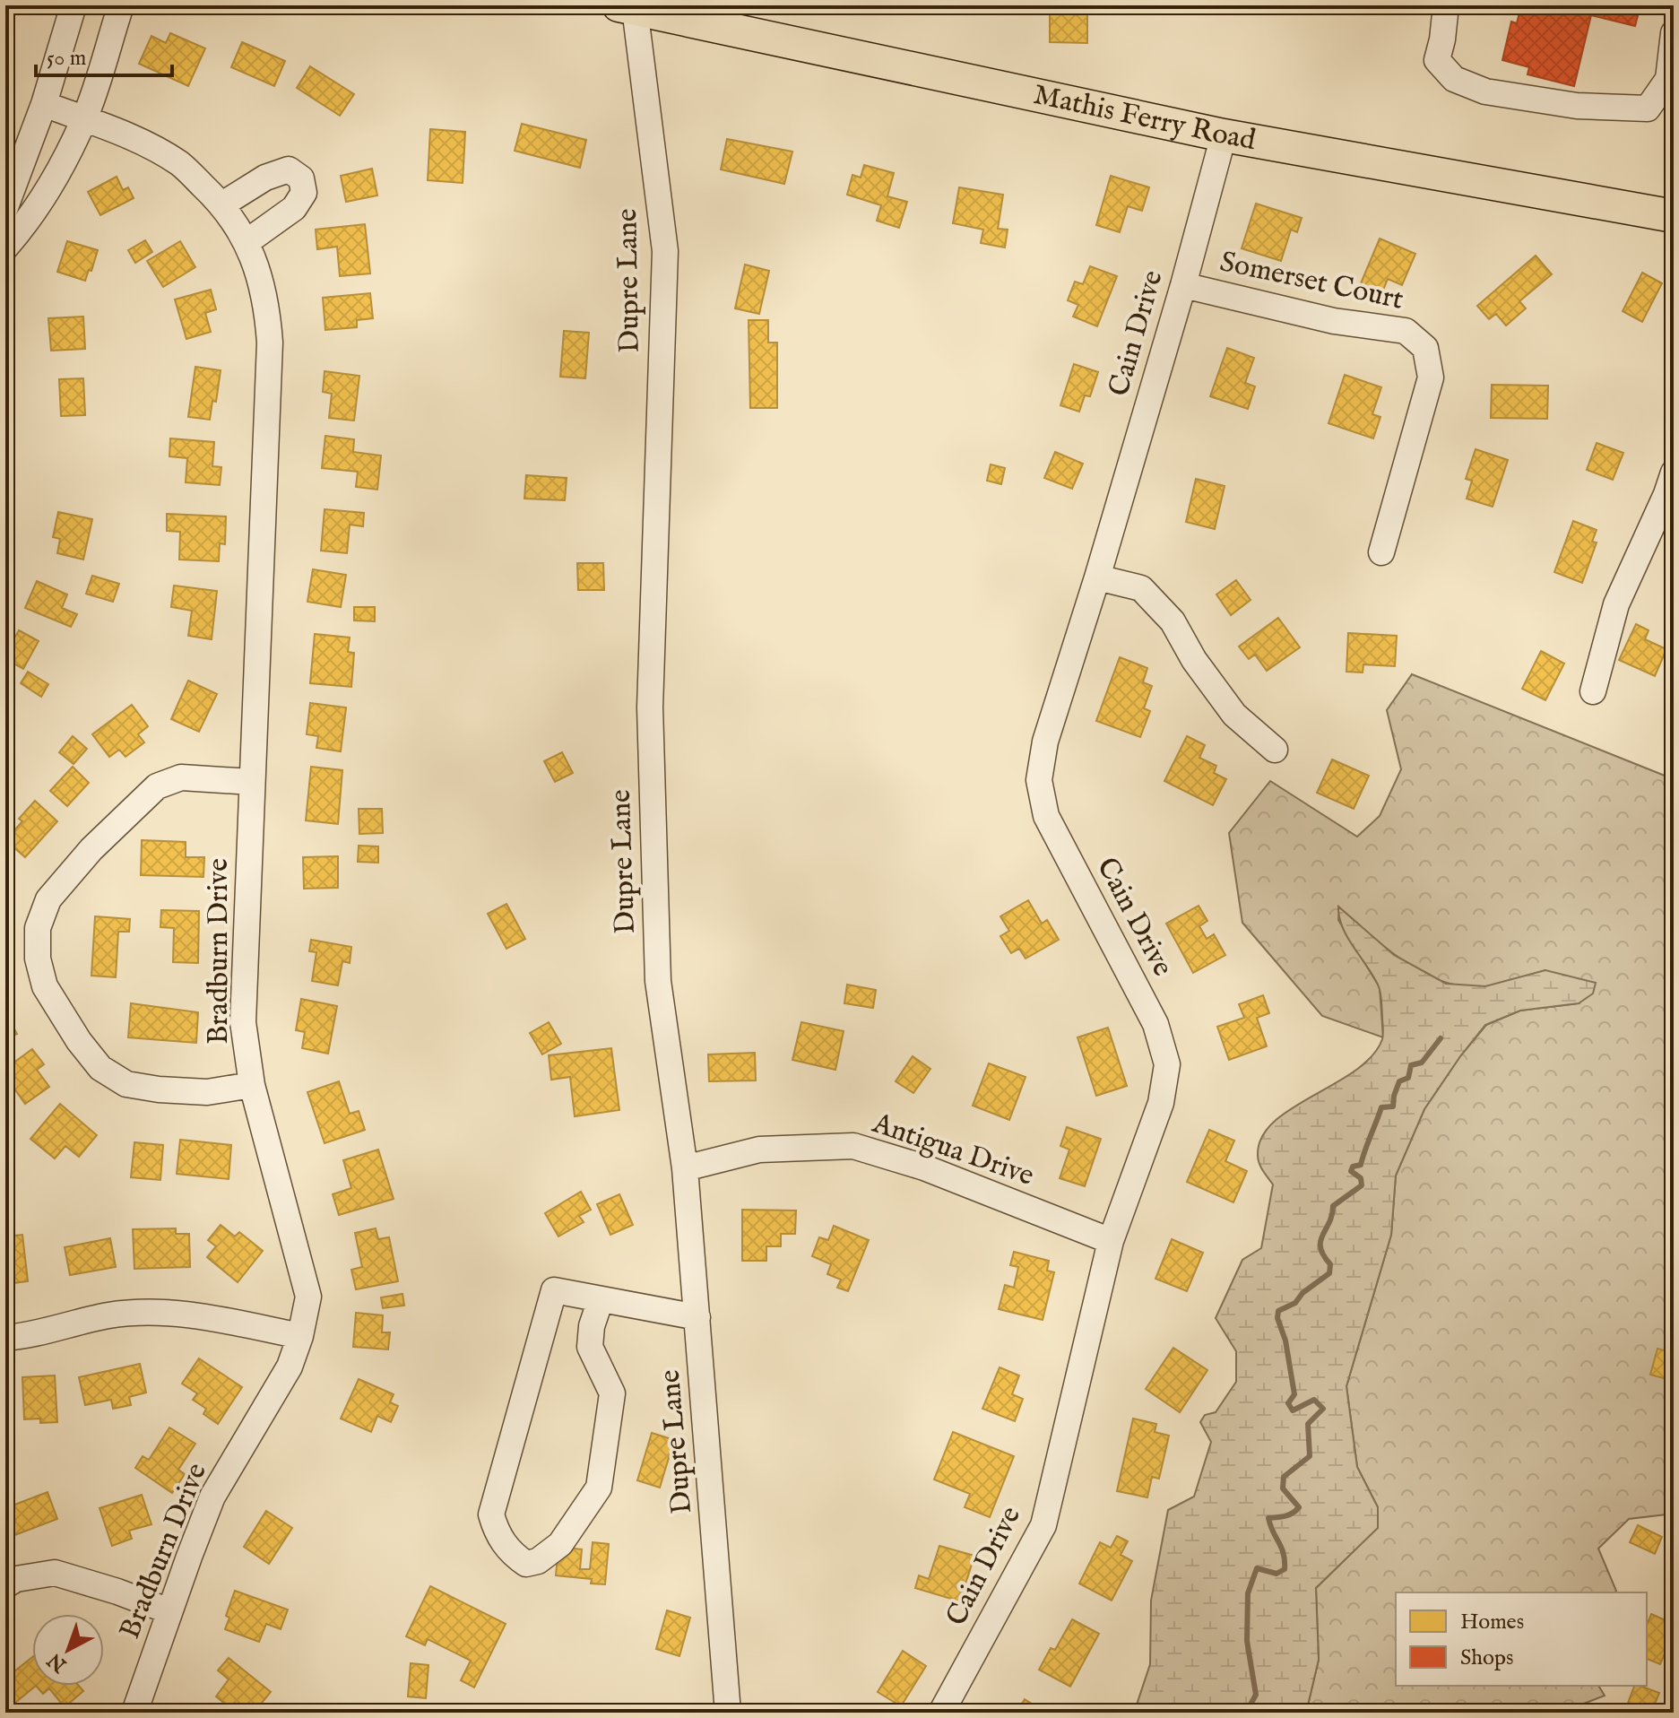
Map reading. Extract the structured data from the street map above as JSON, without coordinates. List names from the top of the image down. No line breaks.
{"streets":{"main road":["Mathis Ferry Road"],"street":["Dupre Lane","Somerset Court","Cain Drive","Bradburn Drive","Antigua Drive"]},"crossings":[["Mathis Ferry Road","Dupre Lane"],["Mathis Ferry Road","Cain Drive"],["Dupre Lane","Antigua Drive"],["Somerset Court","Cain Drive"],["Cain Drive","Antigua Drive"]],"legend":["Homes","Shops"],"scale_bar":"50 m","north":"bottom left"}
